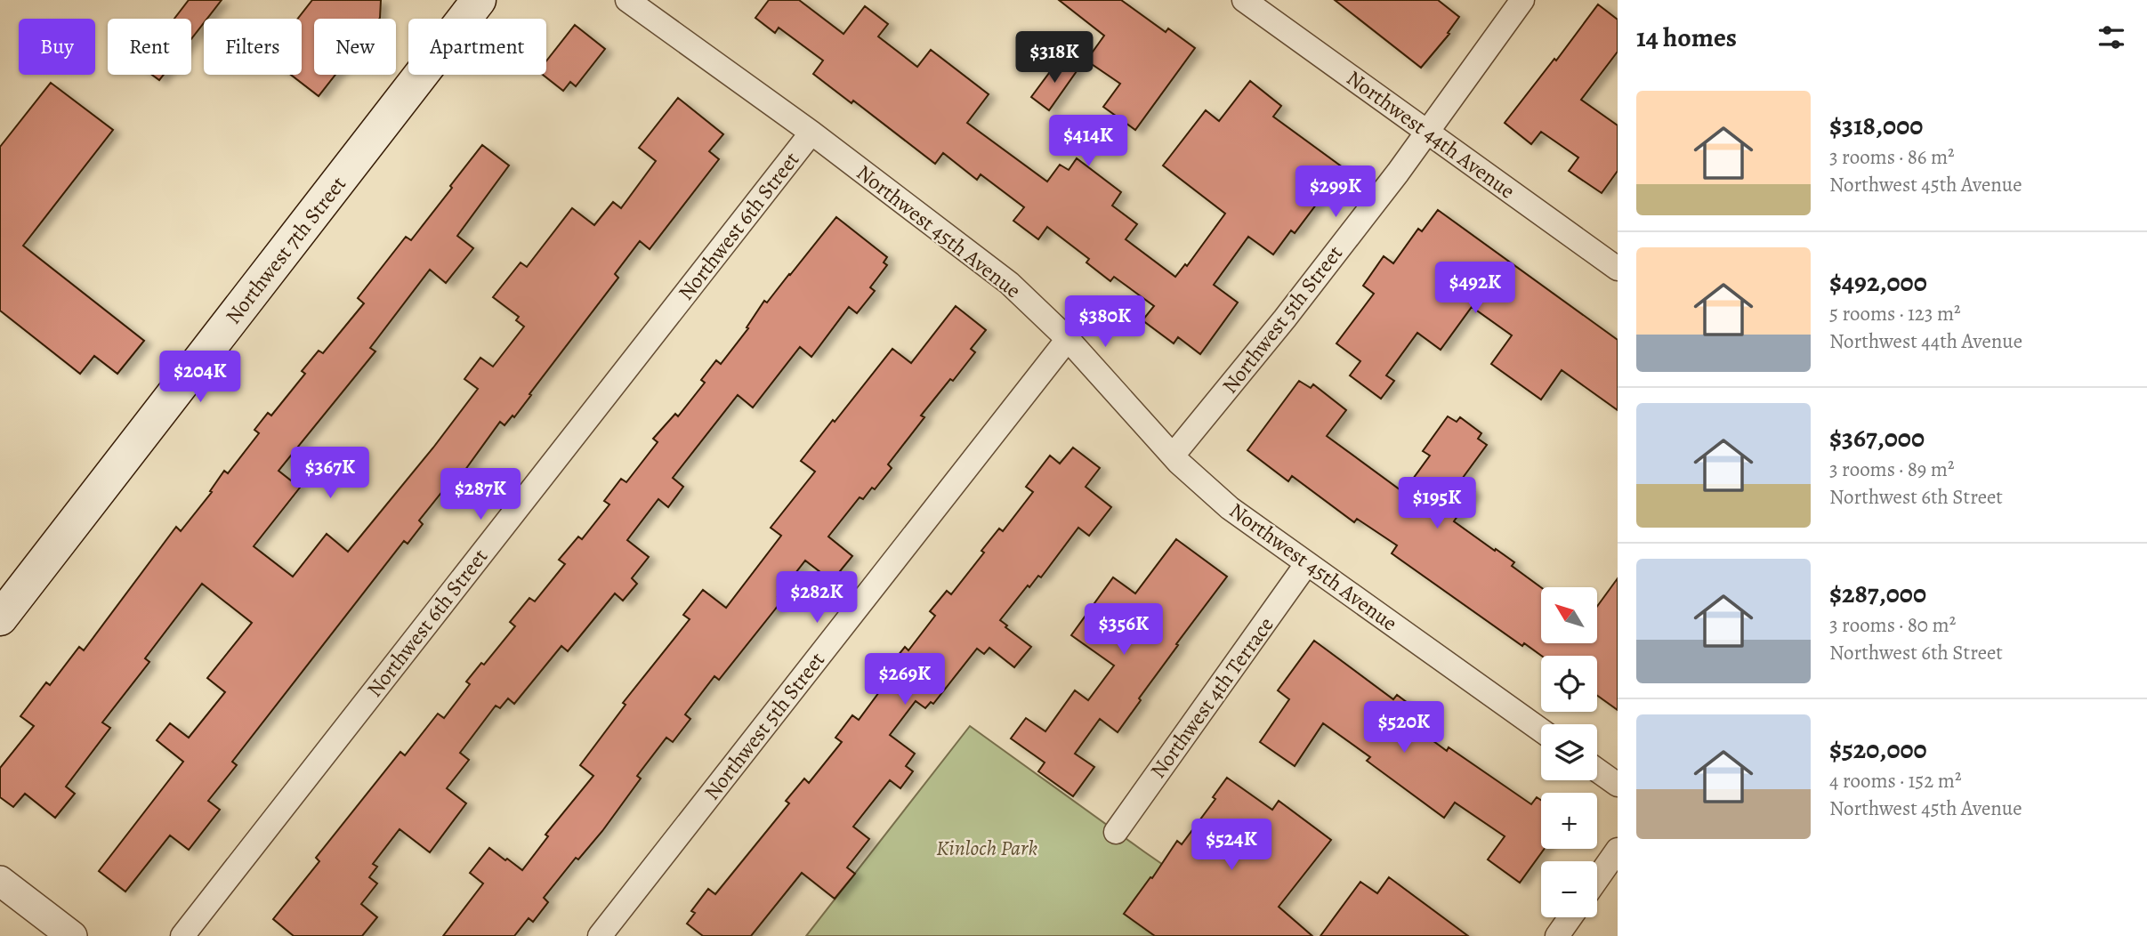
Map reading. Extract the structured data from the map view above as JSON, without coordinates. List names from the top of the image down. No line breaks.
{"streets":{"main road":["Northwest 7th Street"],"street":["Northwest 44th Avenue","Northwest 6th Street","Northwest 45th Avenue","Northwest 5th Street","Northwest 4th Terrace"]},"crossings":[["Northwest 44th Avenue","Northwest 5th Street"],["Northwest 6th Street","Northwest 45th Avenue"],["Northwest 45th Avenue","Northwest 5th Street"],["Northwest 45th Avenue","Northwest 4th Terrace"]],"parks":["Kinloch Park"],"north":"top left","page":{"heading":"14 homes","chip":["Buy","Rent","Filters","New","Apartment"],"price":["$318K","$414K","$299K","$492K","$380K","$204K","$367K","$287K","$195K","$282K","$356K","$269K","$520K","$524K"],"list":[{"name":"$318,000","note":"3 rooms · 86 m² · Northwest 45th Avenue"},{"name":"$492,000","note":"5 rooms · 123 m² · Northwest 44th Avenue"},{"name":"$367,000","note":"3 rooms · 89 m² · Northwest 6th Street"},{"name":"$287,000","note":"3 rooms · 80 m² · Northwest 6th Street"},{"name":"$520,000","note":"4 rooms · 152 m² · Northwest 45th Avenue"}],"map_buttons":["+","−"]}}
